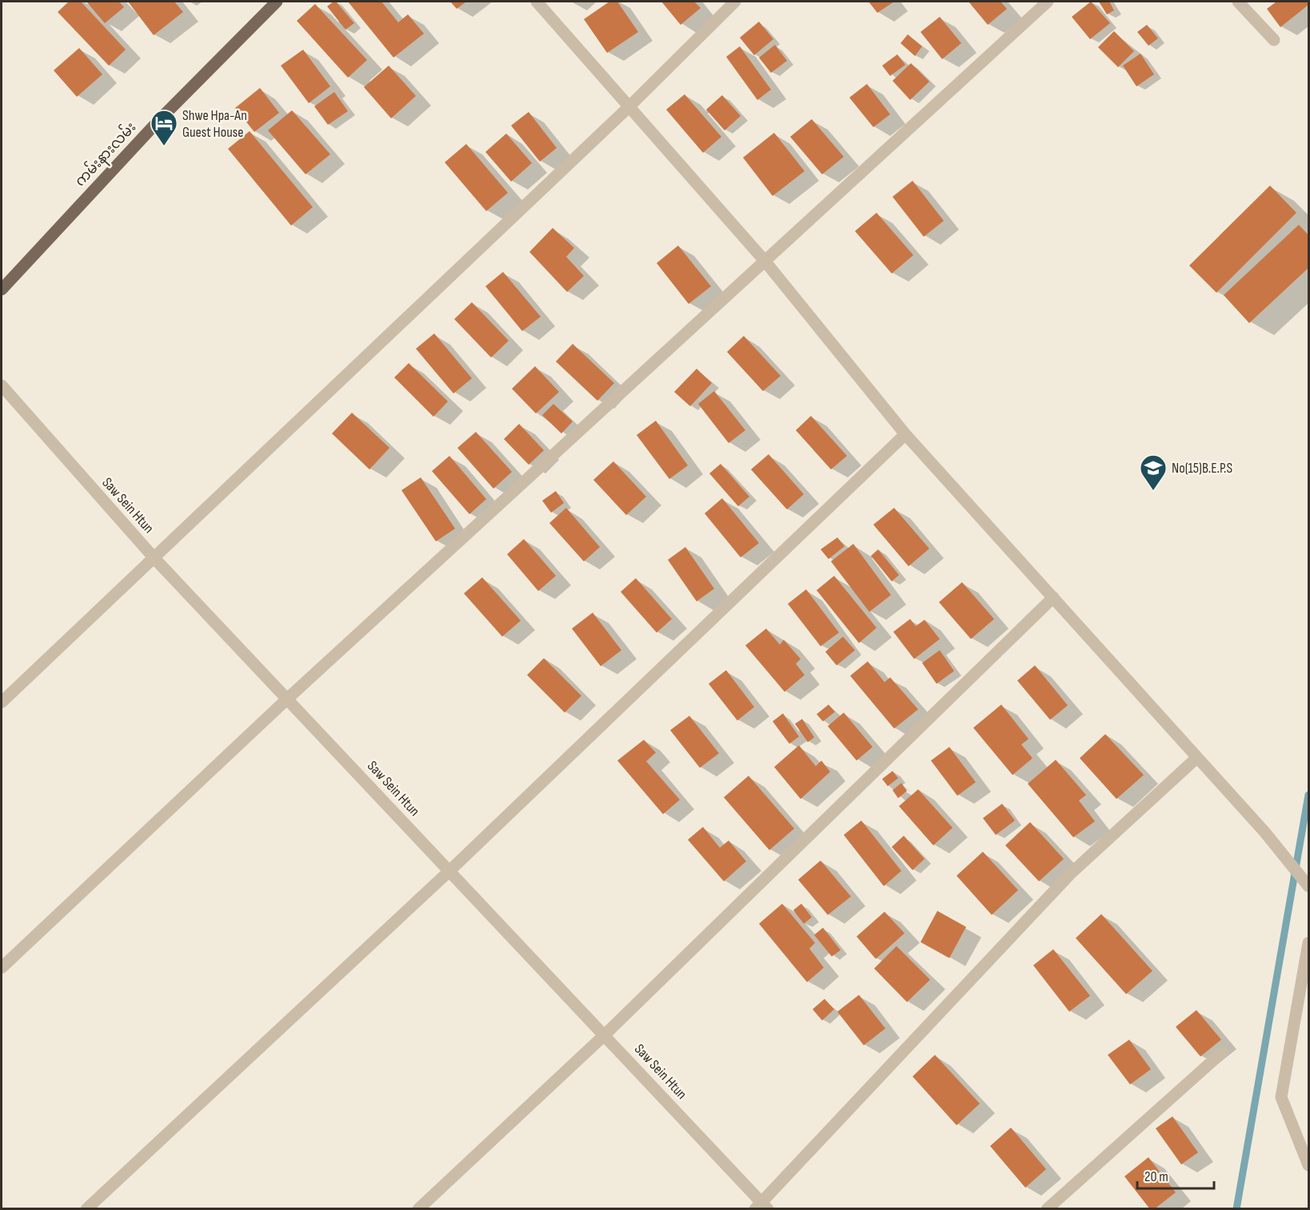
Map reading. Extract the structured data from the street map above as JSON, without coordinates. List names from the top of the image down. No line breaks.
{"streets":{"main road":["ကမ်းနားလမ်း"],"street":["Saw Sein Htun"]},"places":{"hotel":["Shwe Hpa-An Guest House"],"school or university":["No(15)B.E.P.S"]},"scale_bar":"20 m"}
